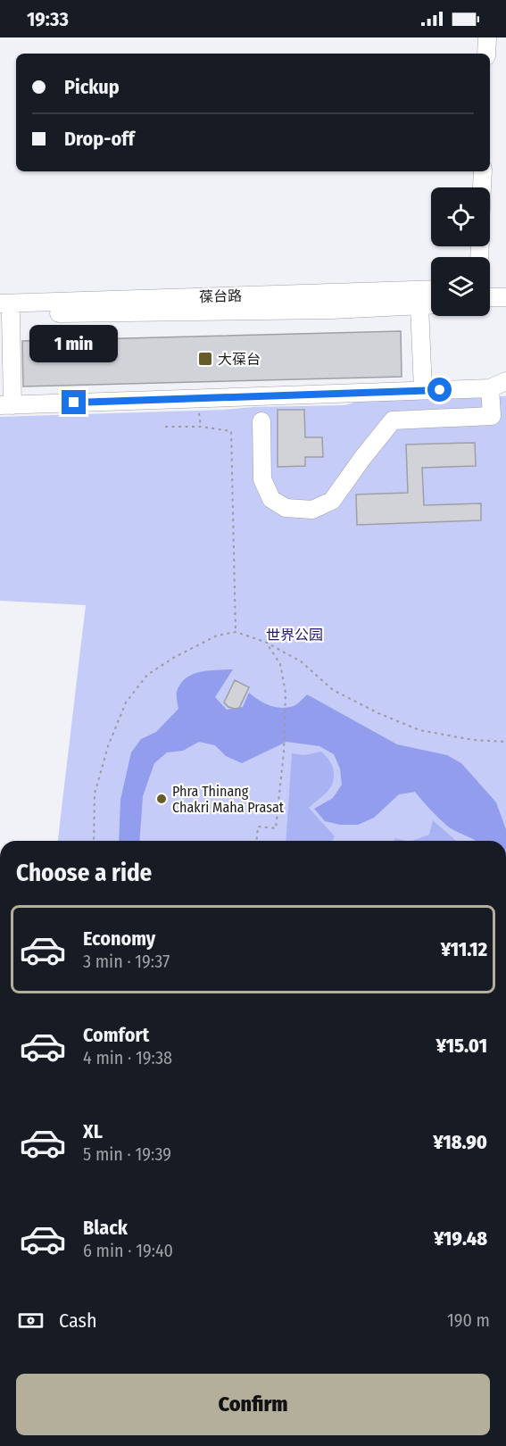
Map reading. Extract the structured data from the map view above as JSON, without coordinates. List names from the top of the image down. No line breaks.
{"streets":{"street":["葆台路"]},"parks":["世界公园"],"places":{"transit":["大葆台"],"other":["Phra Thinang Chakri Maha Prasat"]},"page":{"status":"19:33","banner":["Pickup","Drop-off"],"bubble":"1 min","heading":"Choose a ride","list":[{"name":"Economy","note":"3 min · 19:37","value":"¥11.12"},{"name":"Comfort","note":"4 min · 19:38","value":"¥15.01"},{"name":"XL","note":"5 min · 19:39","value":"¥18.90"},{"name":"Black","note":"6 min · 19:40","value":"¥19.48"}],"pay":["Cash","190 m"],"buttons":"Confirm"}}
